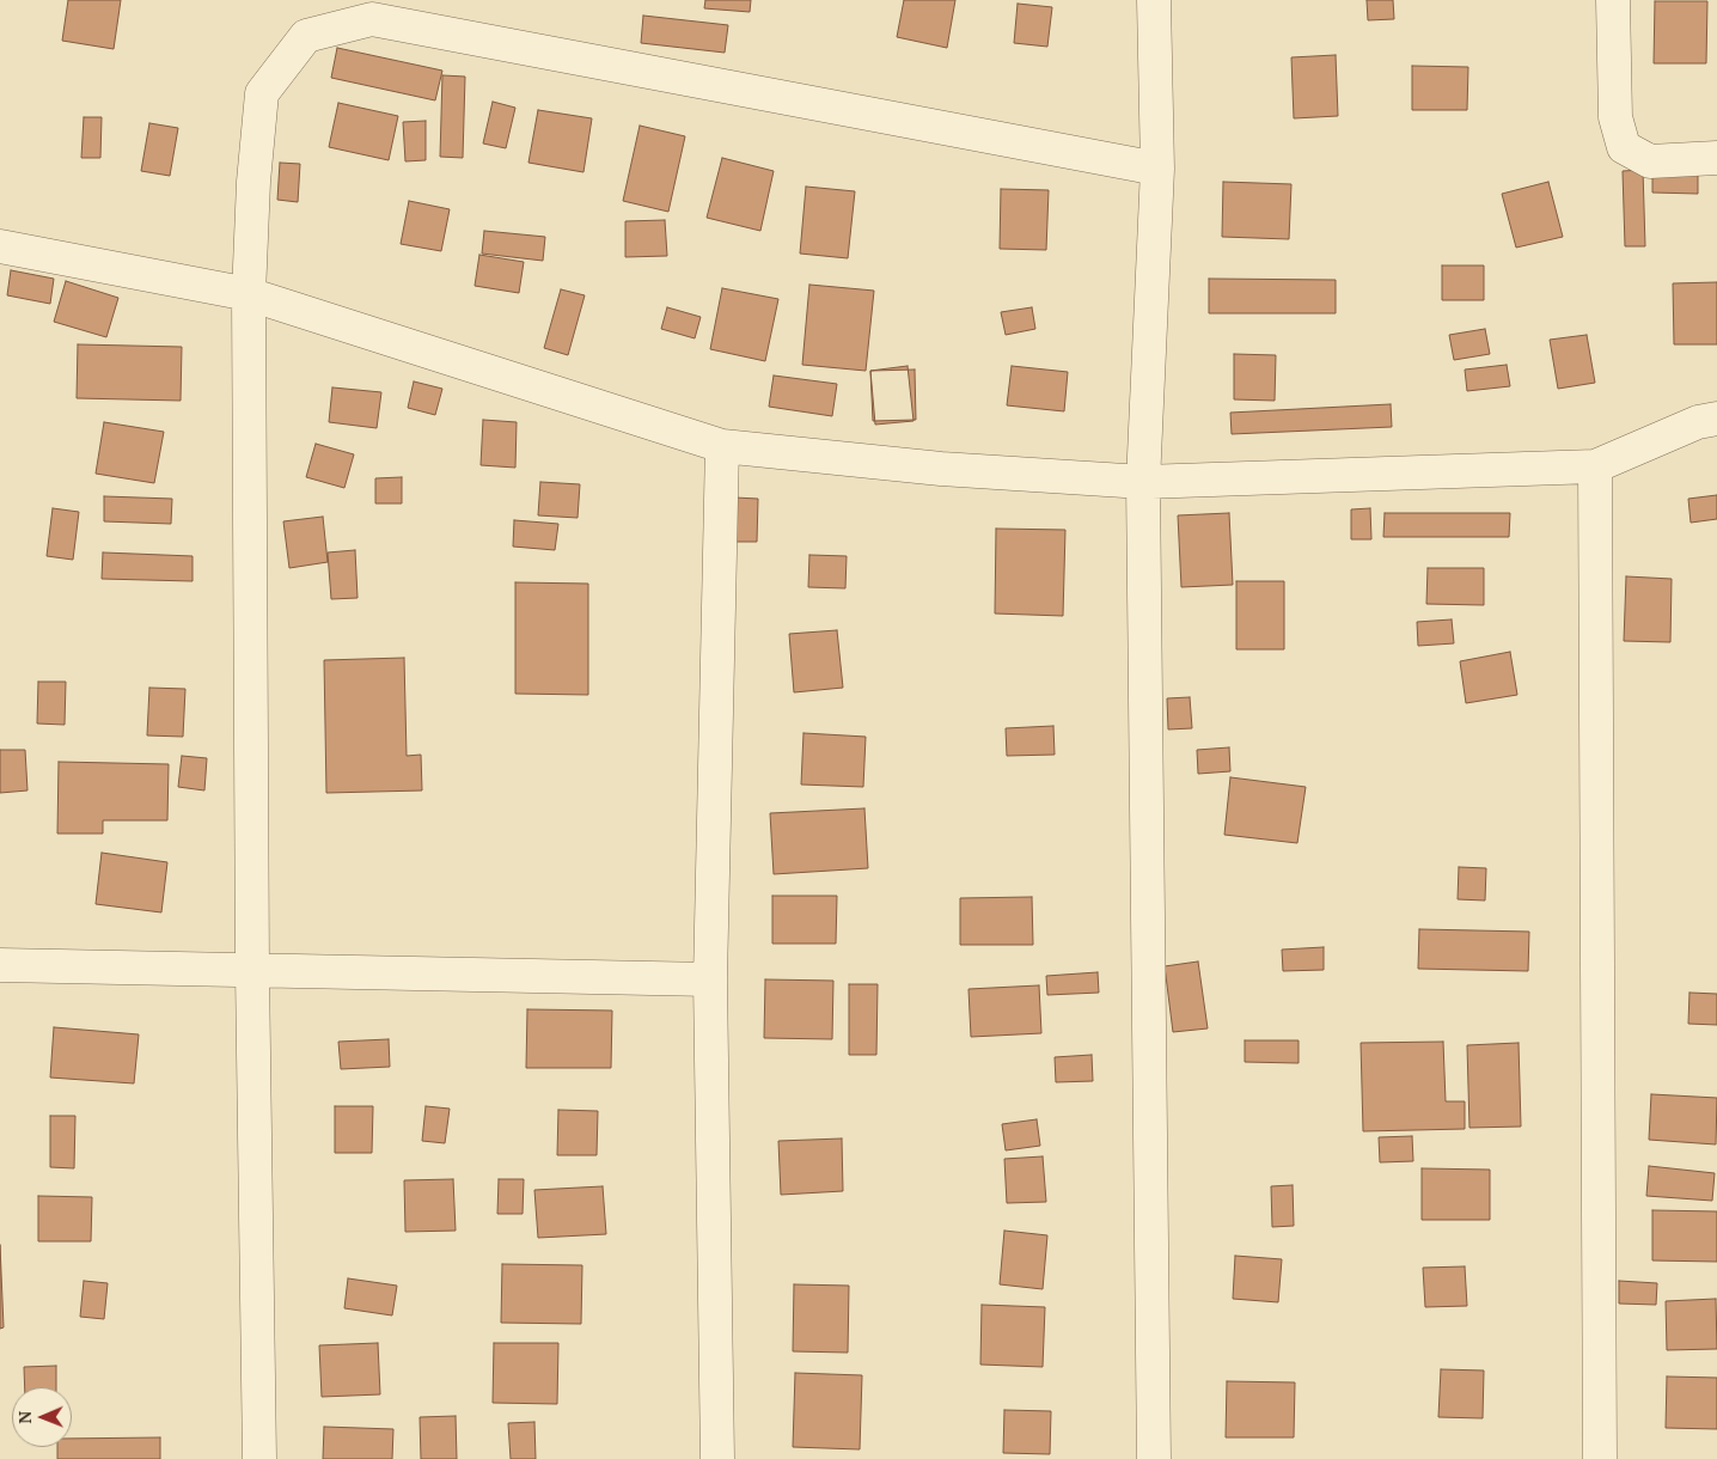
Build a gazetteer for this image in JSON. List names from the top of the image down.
{
  "north": "left"
}
